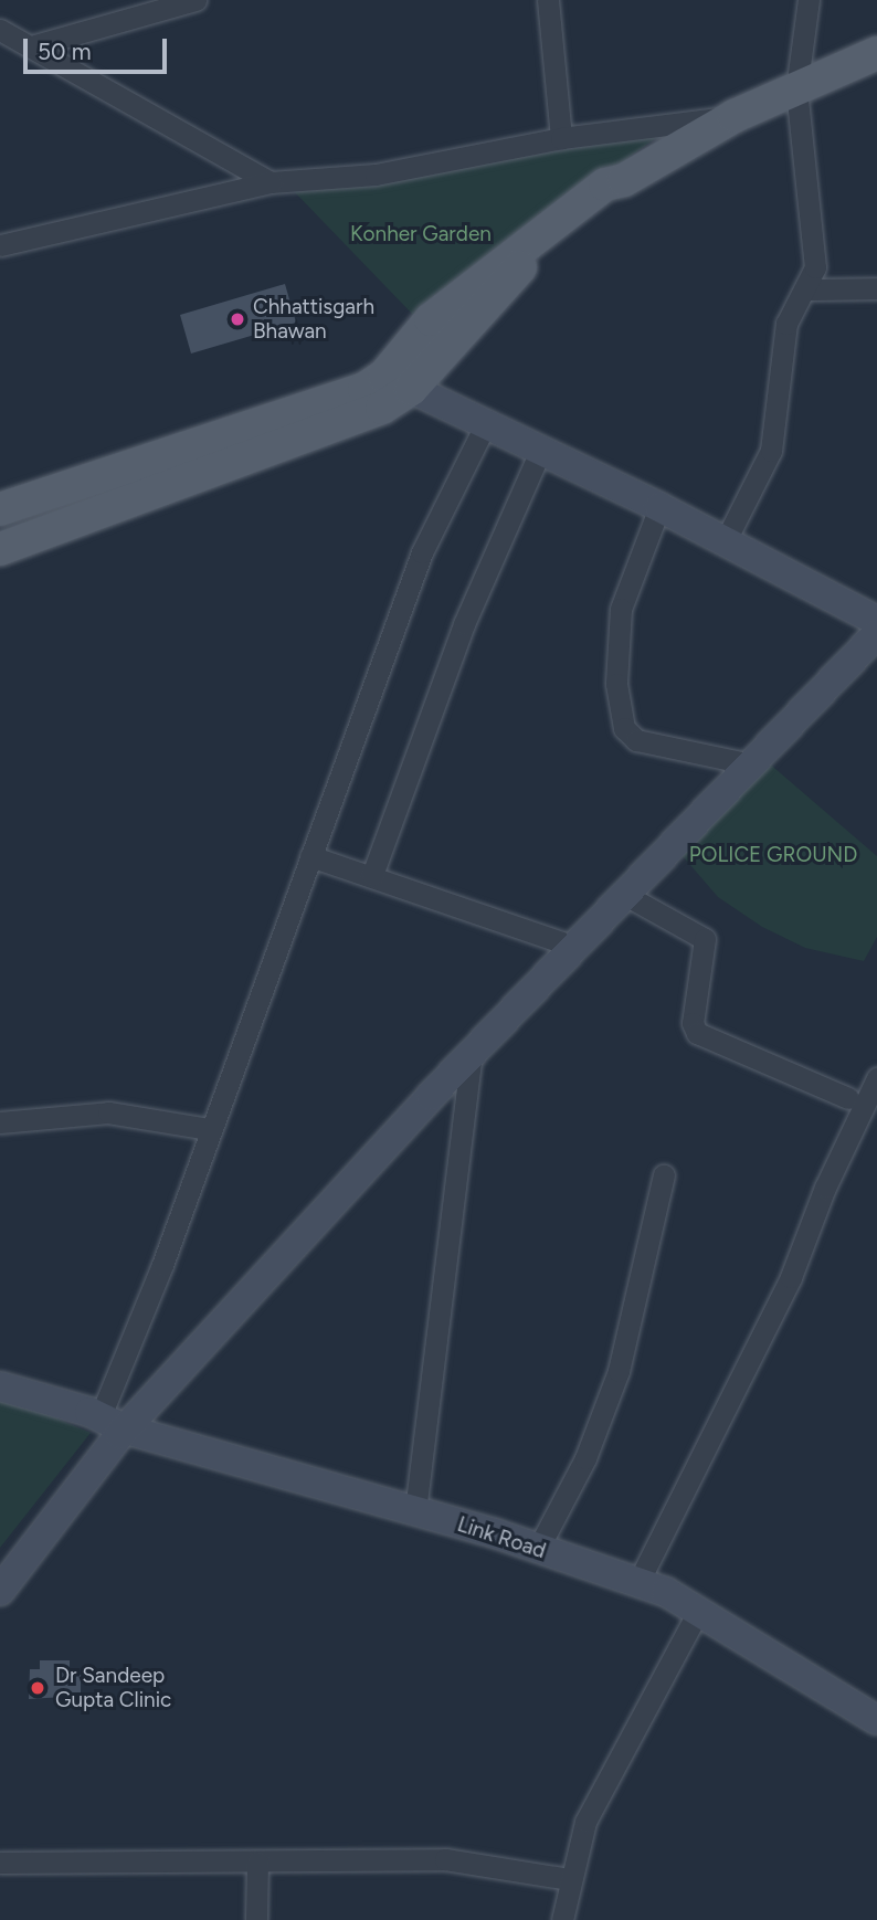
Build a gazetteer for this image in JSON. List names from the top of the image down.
{
  "streets": {
    "street": ["Link Road"]
  },
  "parks": ["Konher Garden", "POLICE GROUND"],
  "places": ["Chhattisgarh Bhawan", "Dr Sandeep Gupta Clinic"],
  "scale_bar": "50 m"
}
